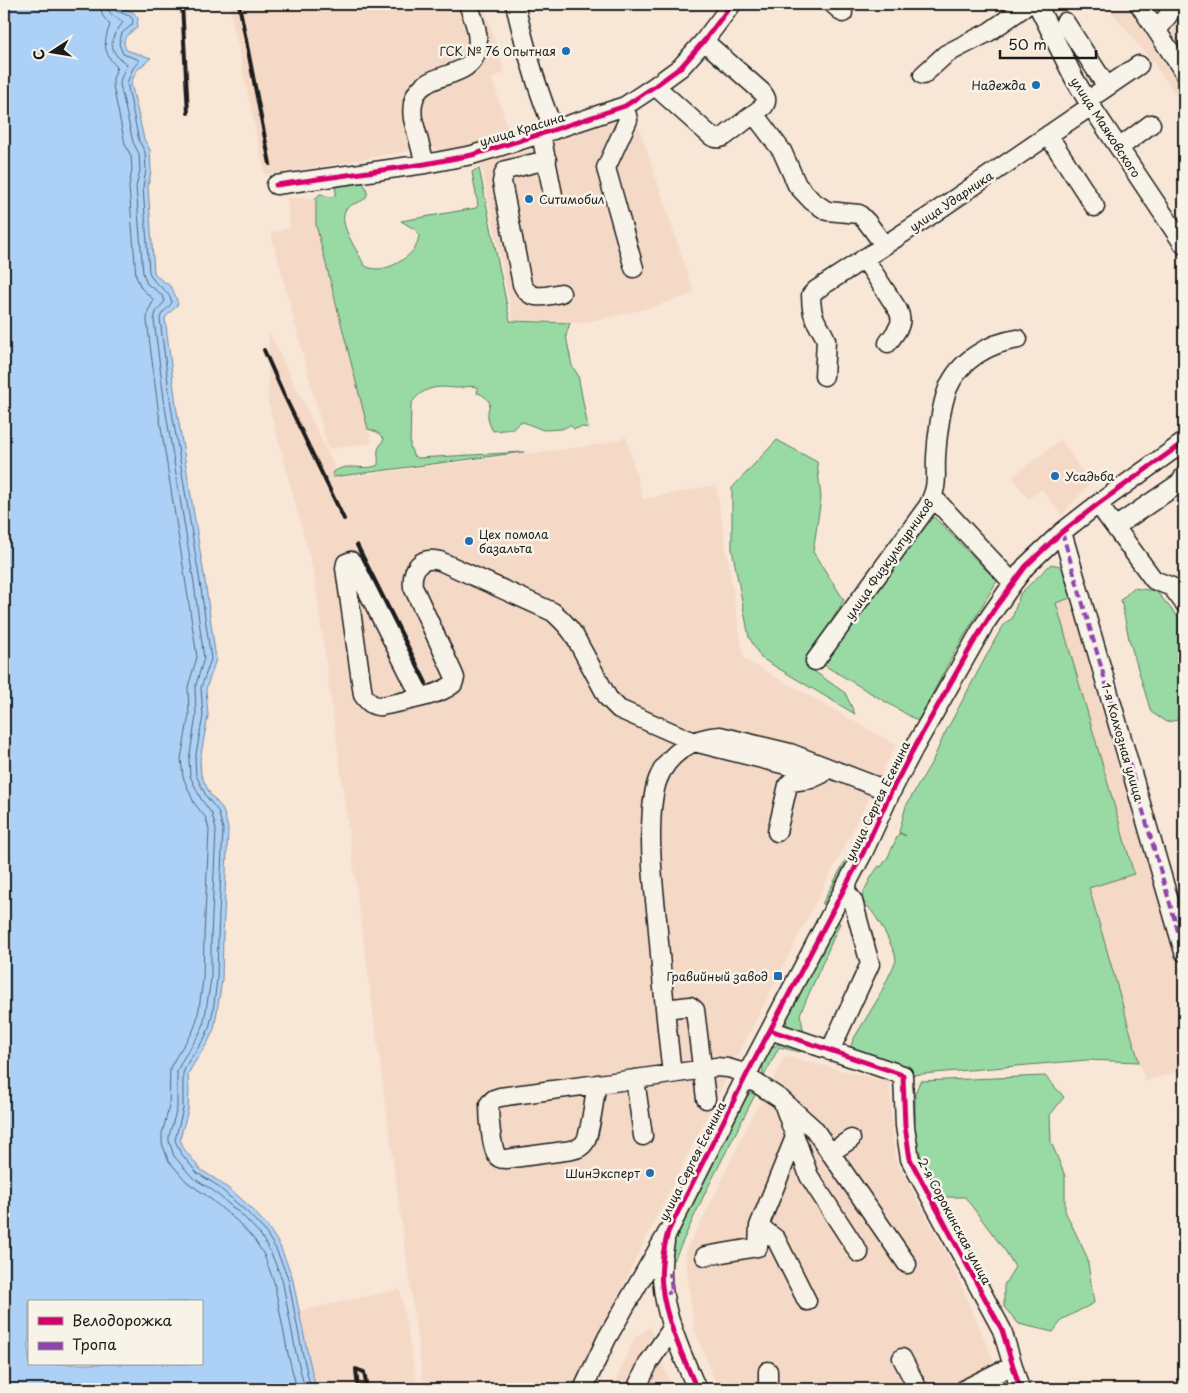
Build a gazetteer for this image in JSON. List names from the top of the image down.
{
  "streets": {
    "street": [
      "улица Маяковского",
      "улица Красина",
      "улица Ударника",
      "улица Физкультурников",
      "1-я Колхозная улица",
      "улица Сергея Есенина",
      "2-я Сорокинская улица"
    ]
  },
  "crossings": [
    ["улица Маяковского", "улица Ударника"],
    ["1-я Колхозная улица", "улица Сергея Есенина"],
    ["улица Сергея Есенина", "2-я Сорокинская улица"]
  ],
  "places": {
    "other": [
      "ГСК № 76 Опытная",
      "Надежда",
      "Ситимобил",
      "Усадьба",
      "Цех помола базальта",
      "ШинЭксперт"
    ],
    "transit": ["Гравийный завод"]
  },
  "legend": ["Велодорожка", "Тропа"],
  "scale_bar": "50 m",
  "north": "left"
}
